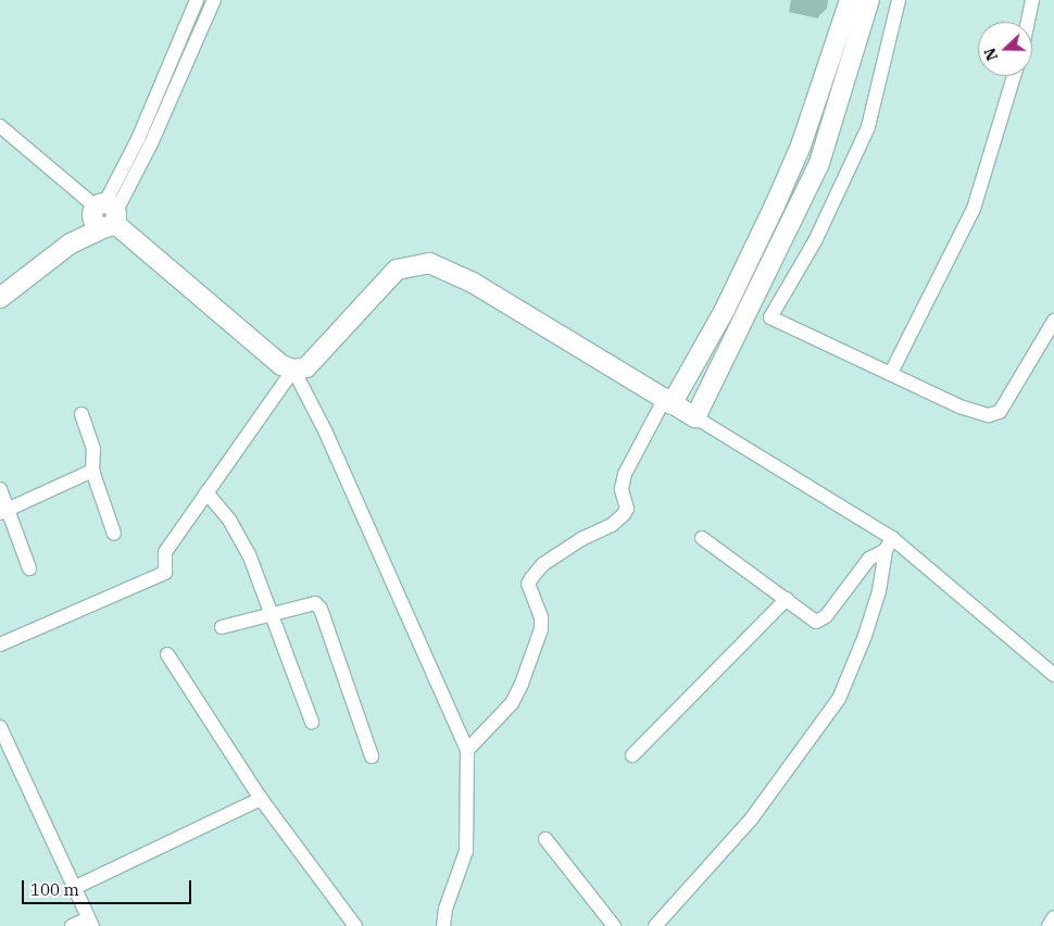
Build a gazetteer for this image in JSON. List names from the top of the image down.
{
  "scale_bar": "100 m",
  "north": "left"
}
